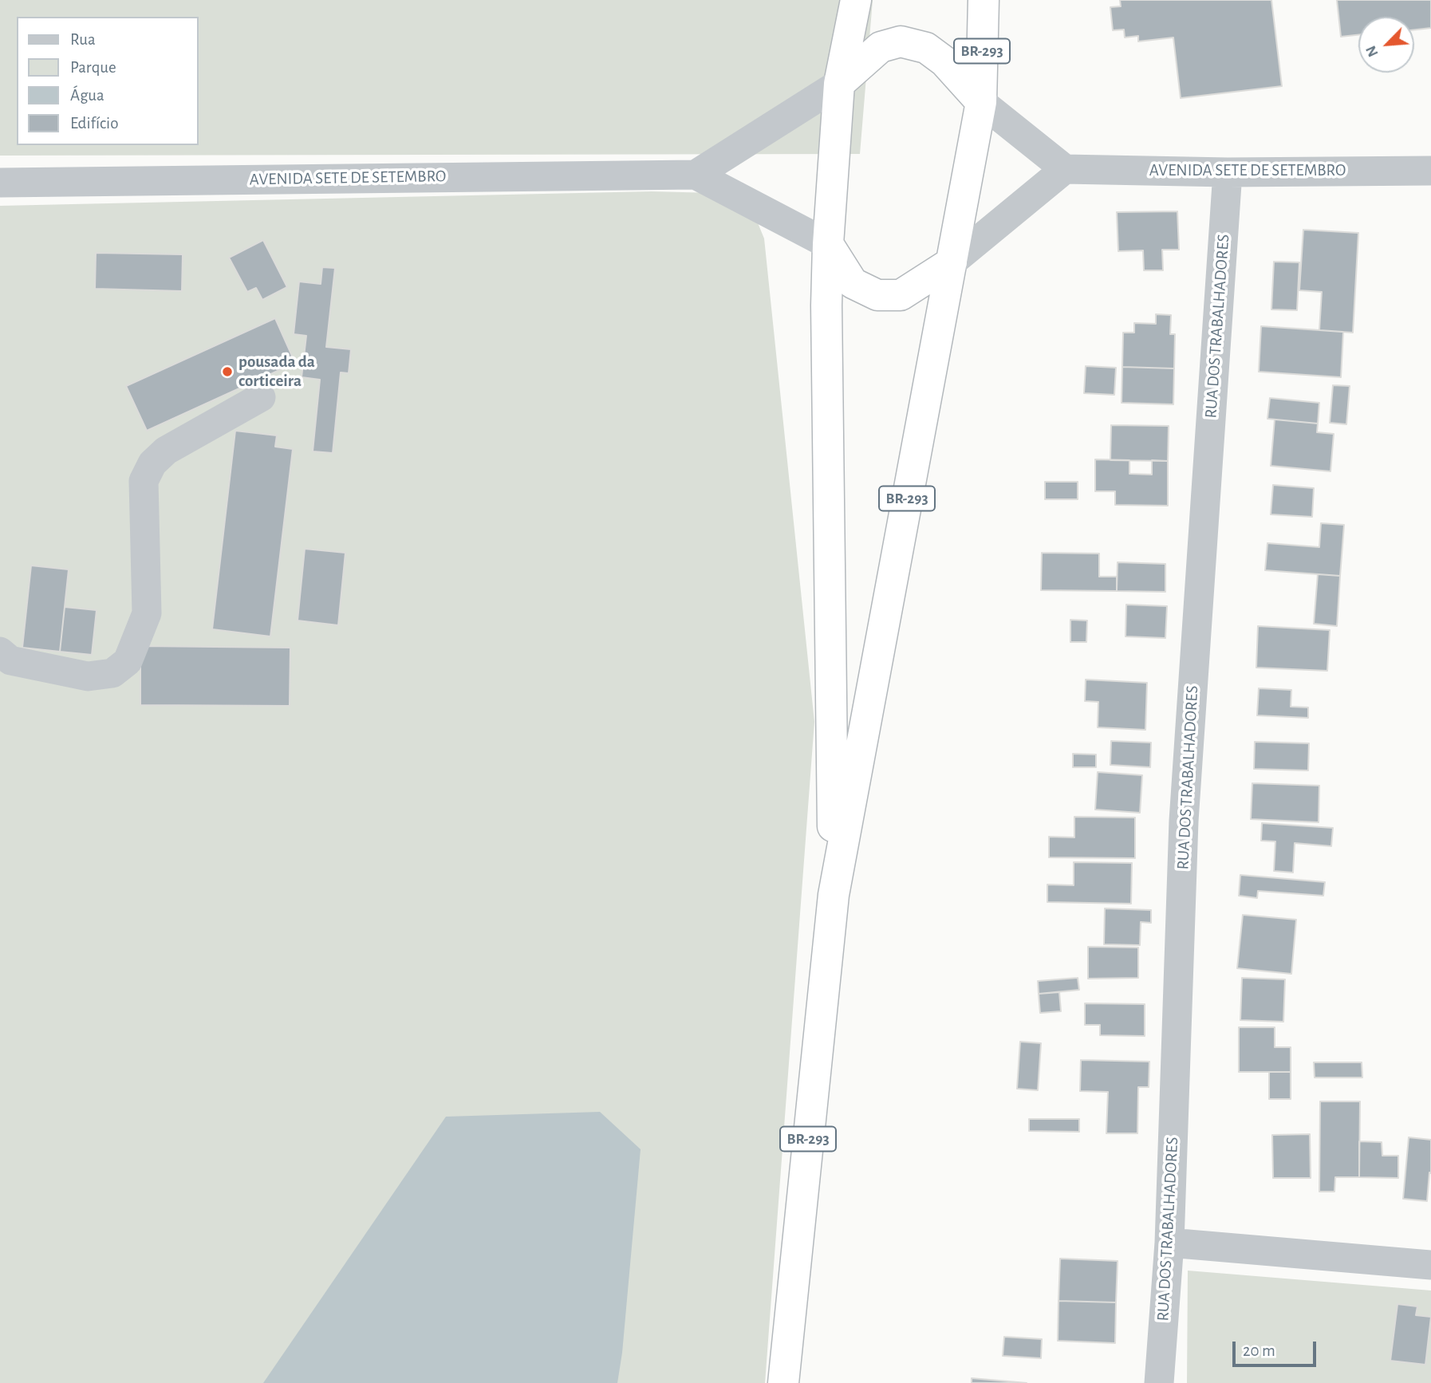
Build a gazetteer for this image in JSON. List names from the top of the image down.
{
  "streets": {
    "highway": ["BR-293"],
    "street": ["AVENIDA SETE DE SETEMBRO", "RUA DOS TRABALHADORES"]
  },
  "crossings": [
    ["BR-293", "AVENIDA SETE DE SETEMBRO"],
    ["AVENIDA SETE DE SETEMBRO", "RUA DOS TRABALHADORES"]
  ],
  "places": ["pousada da corticeira"],
  "legend": [
    "Rua",
    "Parque",
    "Água",
    "Edifício"
  ],
  "scale_bar": "20 m",
  "north": "bottom left"
}
